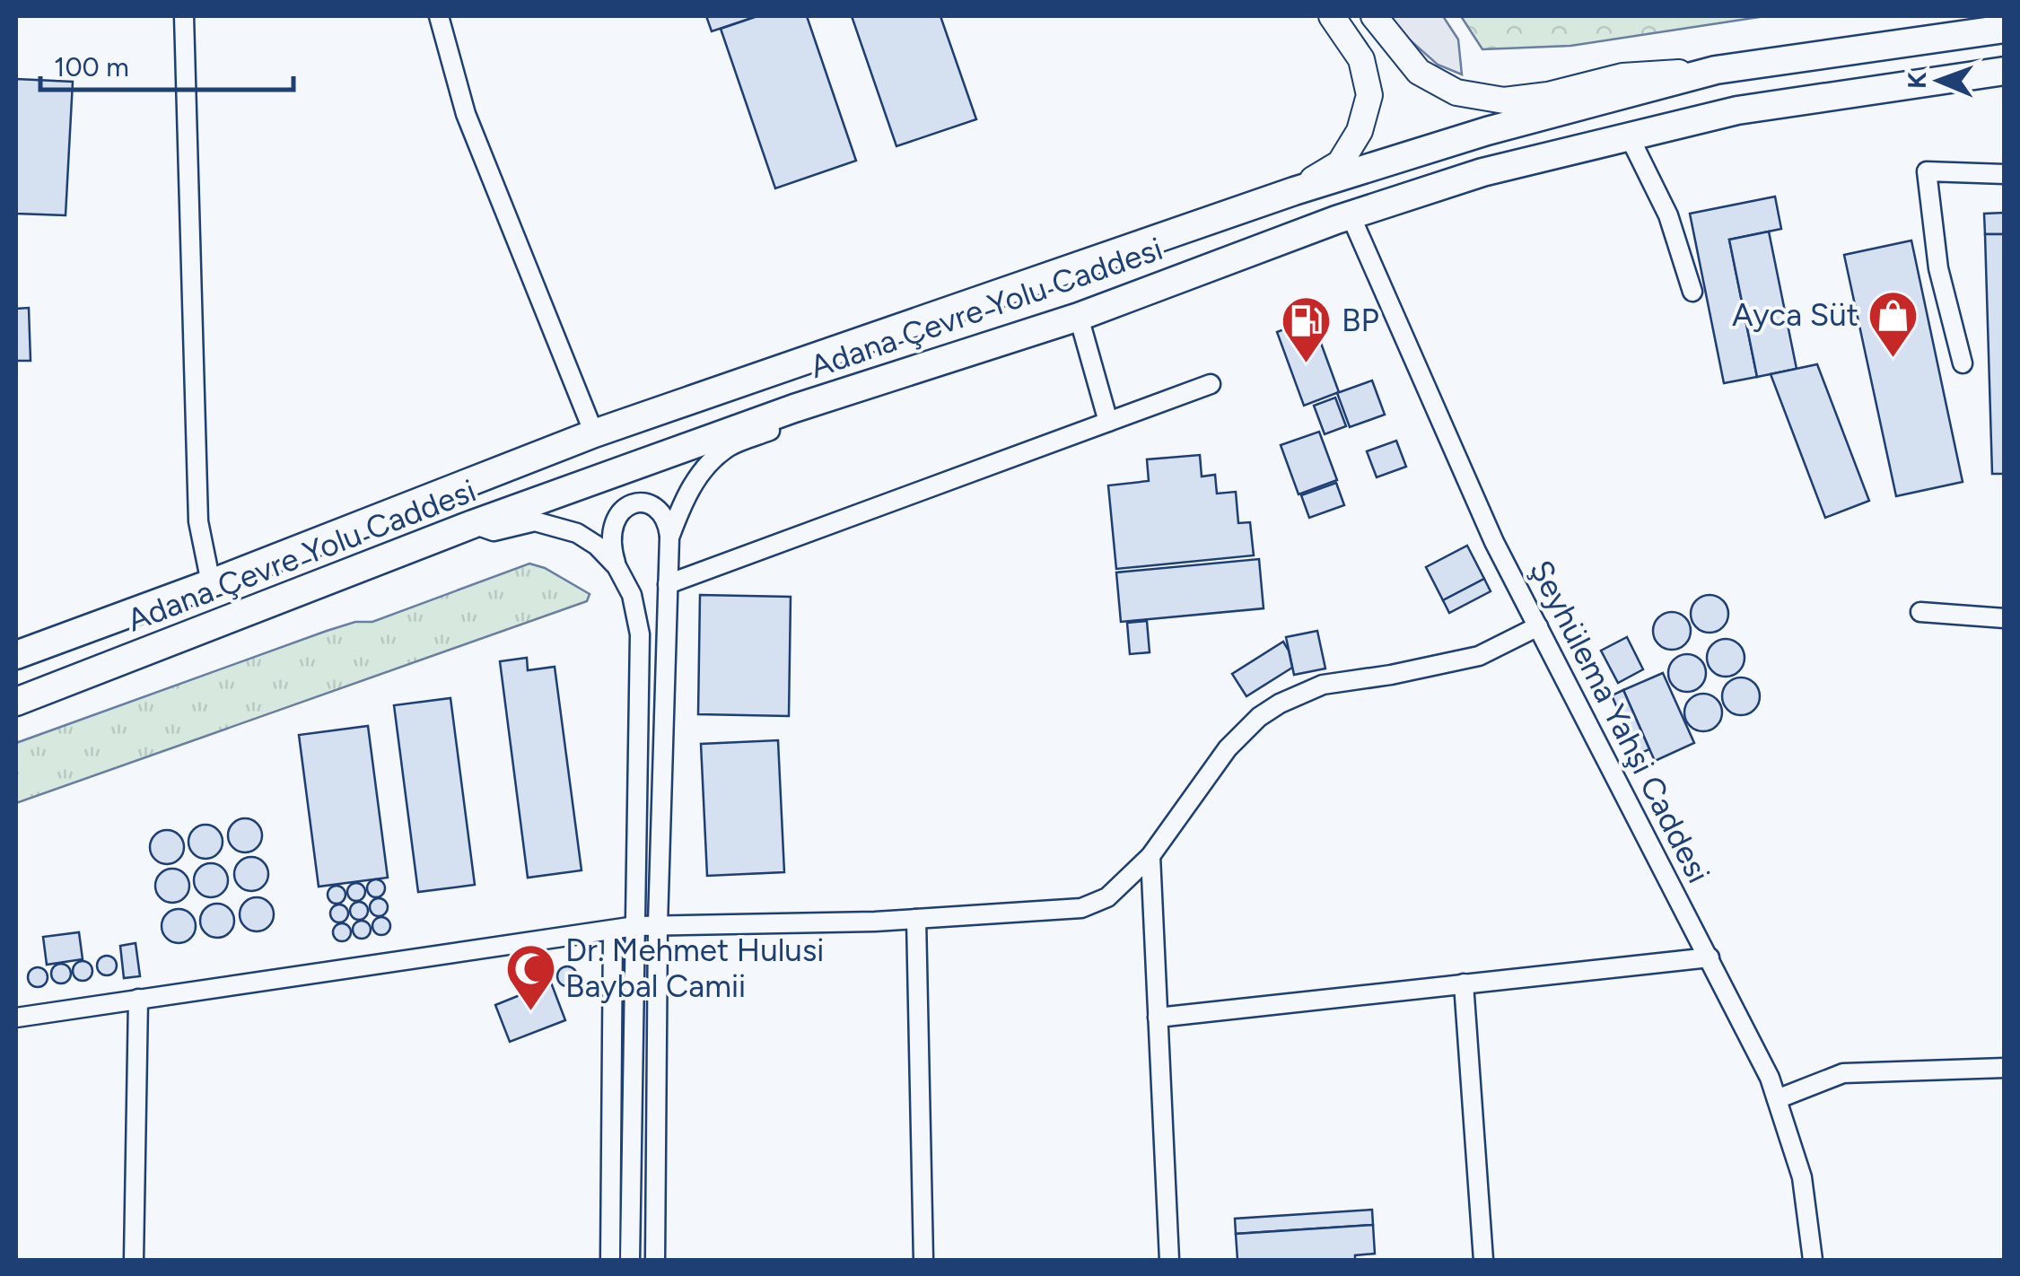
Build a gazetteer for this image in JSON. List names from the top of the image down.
{
  "streets": {
    "highway": ["Adana Çevre Yolu Caddesi"],
    "street": ["Şeyhülema Yahşi Caddesi"]
  },
  "crossings": [
    ["Adana Çevre Yolu Caddesi", "Şeyhülema Yahşi Caddesi"]
  ],
  "places": {
    "shop": ["Ayca Süt"],
    "fuel station": ["BP"],
    "mosque": ["Dr. Mehmet Hulusi Baybal Camii"]
  },
  "scale_bar": "100 m",
  "north": "left"
}
